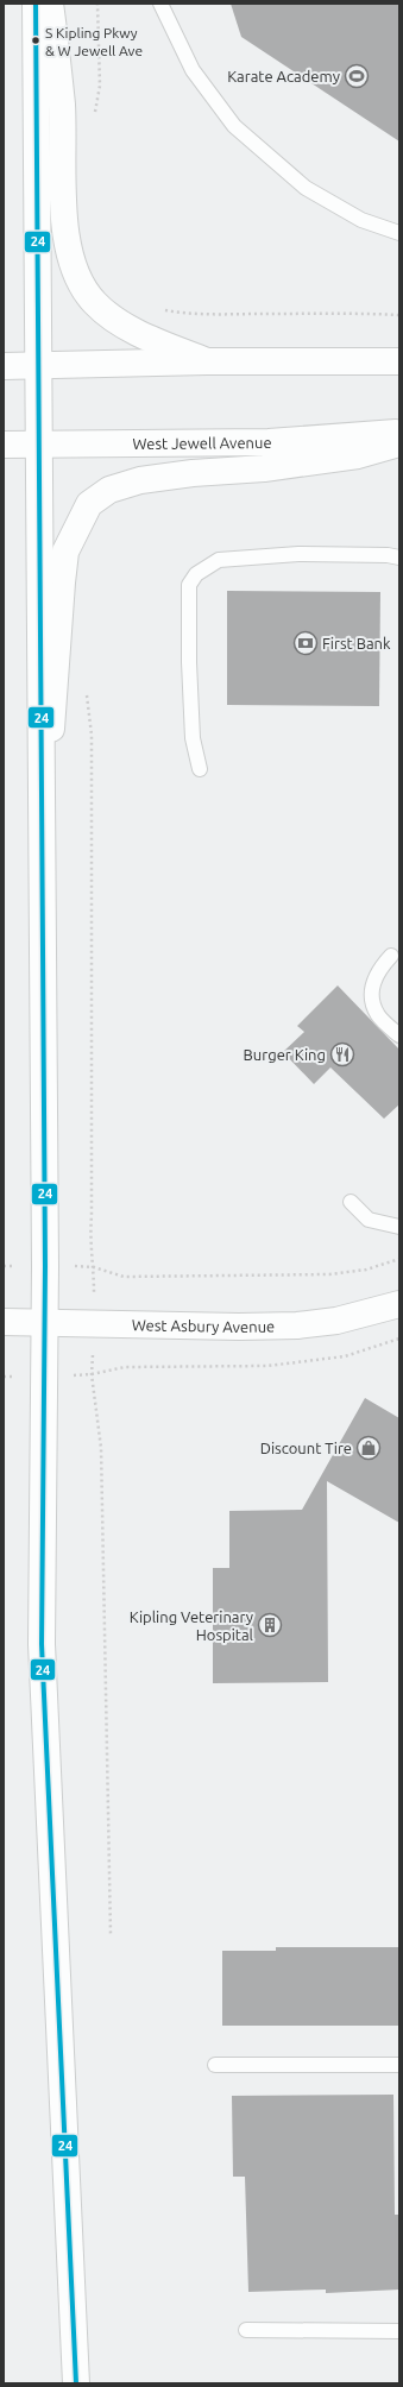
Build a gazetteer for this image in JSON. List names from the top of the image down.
{
  "streets": {
    "main road": ["West Jewell Avenue", "West Asbury Avenue"]
  },
  "places": {
    "other": ["S Kipling Pkwy & W Jewell Ave"],
    "sports": ["Karate Academy"],
    "bank": ["First Bank"],
    "restaurant": ["Burger King"],
    "shop": ["Discount Tire"],
    "building": ["Kipling Veterinary Hospital"]
  },
  "lines": ["transit line 24"]
}
